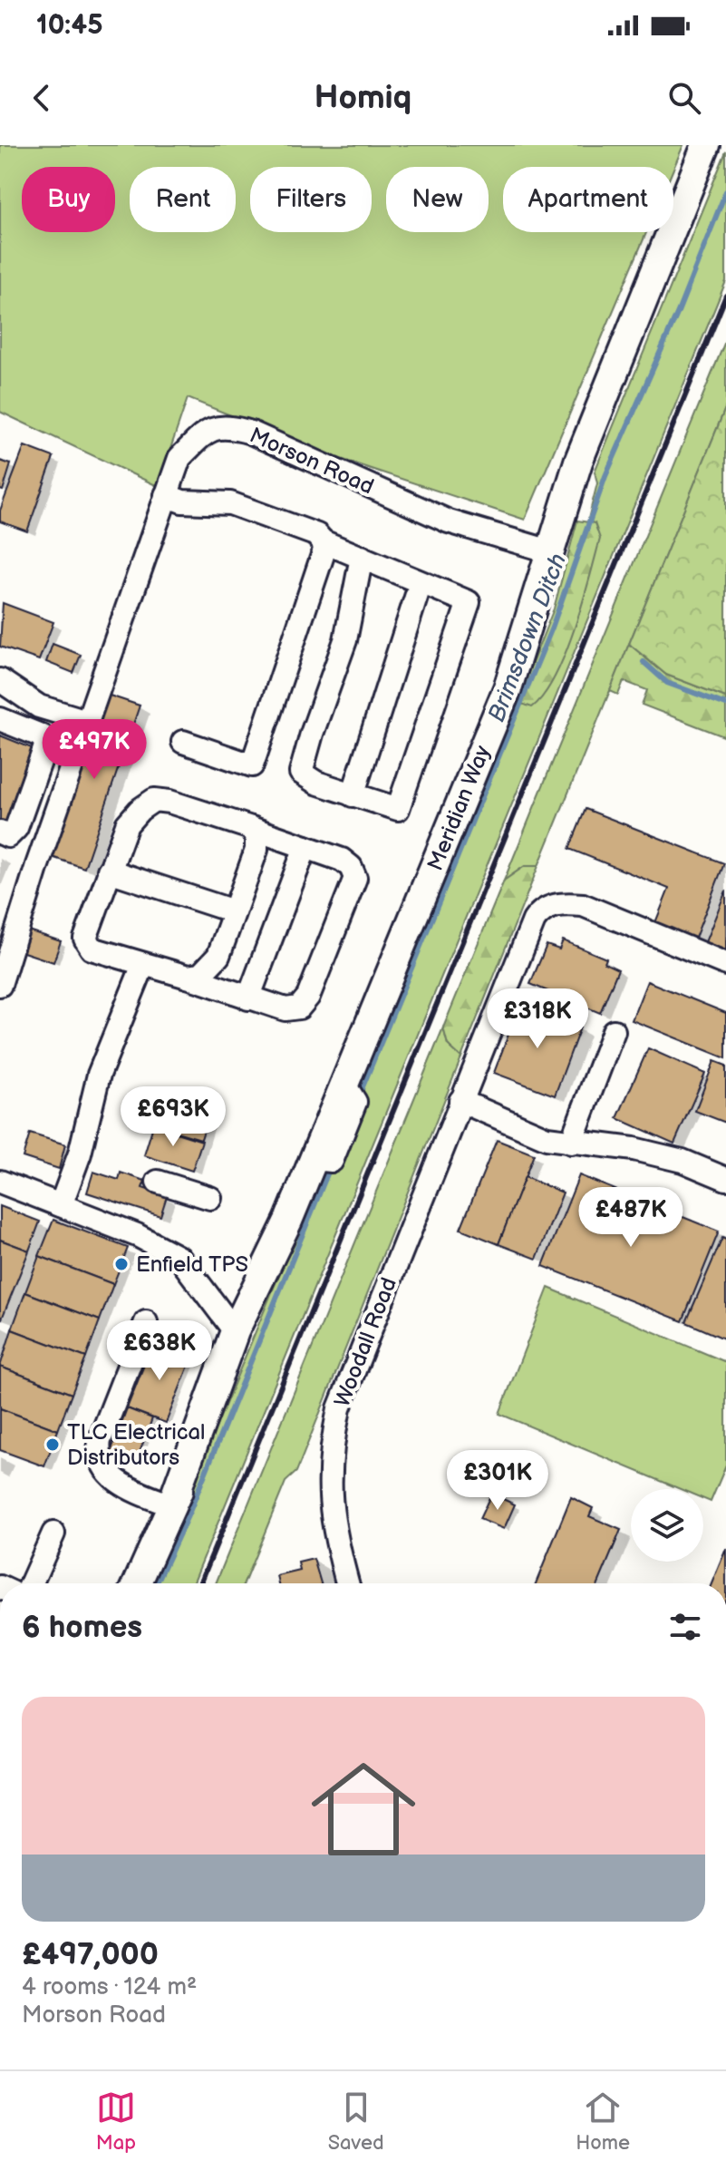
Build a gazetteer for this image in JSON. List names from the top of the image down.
{
  "streets": {
    "main road": ["Meridian Way"],
    "street": ["Morson Road", "Woodall Road"]
  },
  "crossings": [
    ["Morson Road", "Meridian Way"]
  ],
  "water": ["Brimsdown Ditch"],
  "places": ["Enfield TPS", "TLC Electrical Distributors"],
  "page": {
    "status": "10:45",
    "header": "Homiq",
    "chip": [
      "Buy",
      "Rent",
      "Filters",
      "New",
      "Apartment"
    ],
    "price": [
      "£497K",
      "£318K",
      "£693K",
      "£487K",
      "£638K",
      "£301K"
    ],
    "heading": "6 homes",
    "list": [
      {
        "name": "£497,000",
        "note": "4 rooms · 124 m² · Morson Road"
      }
    ],
    "tabs": ["Map", "Saved", "Home"]
  }
}
